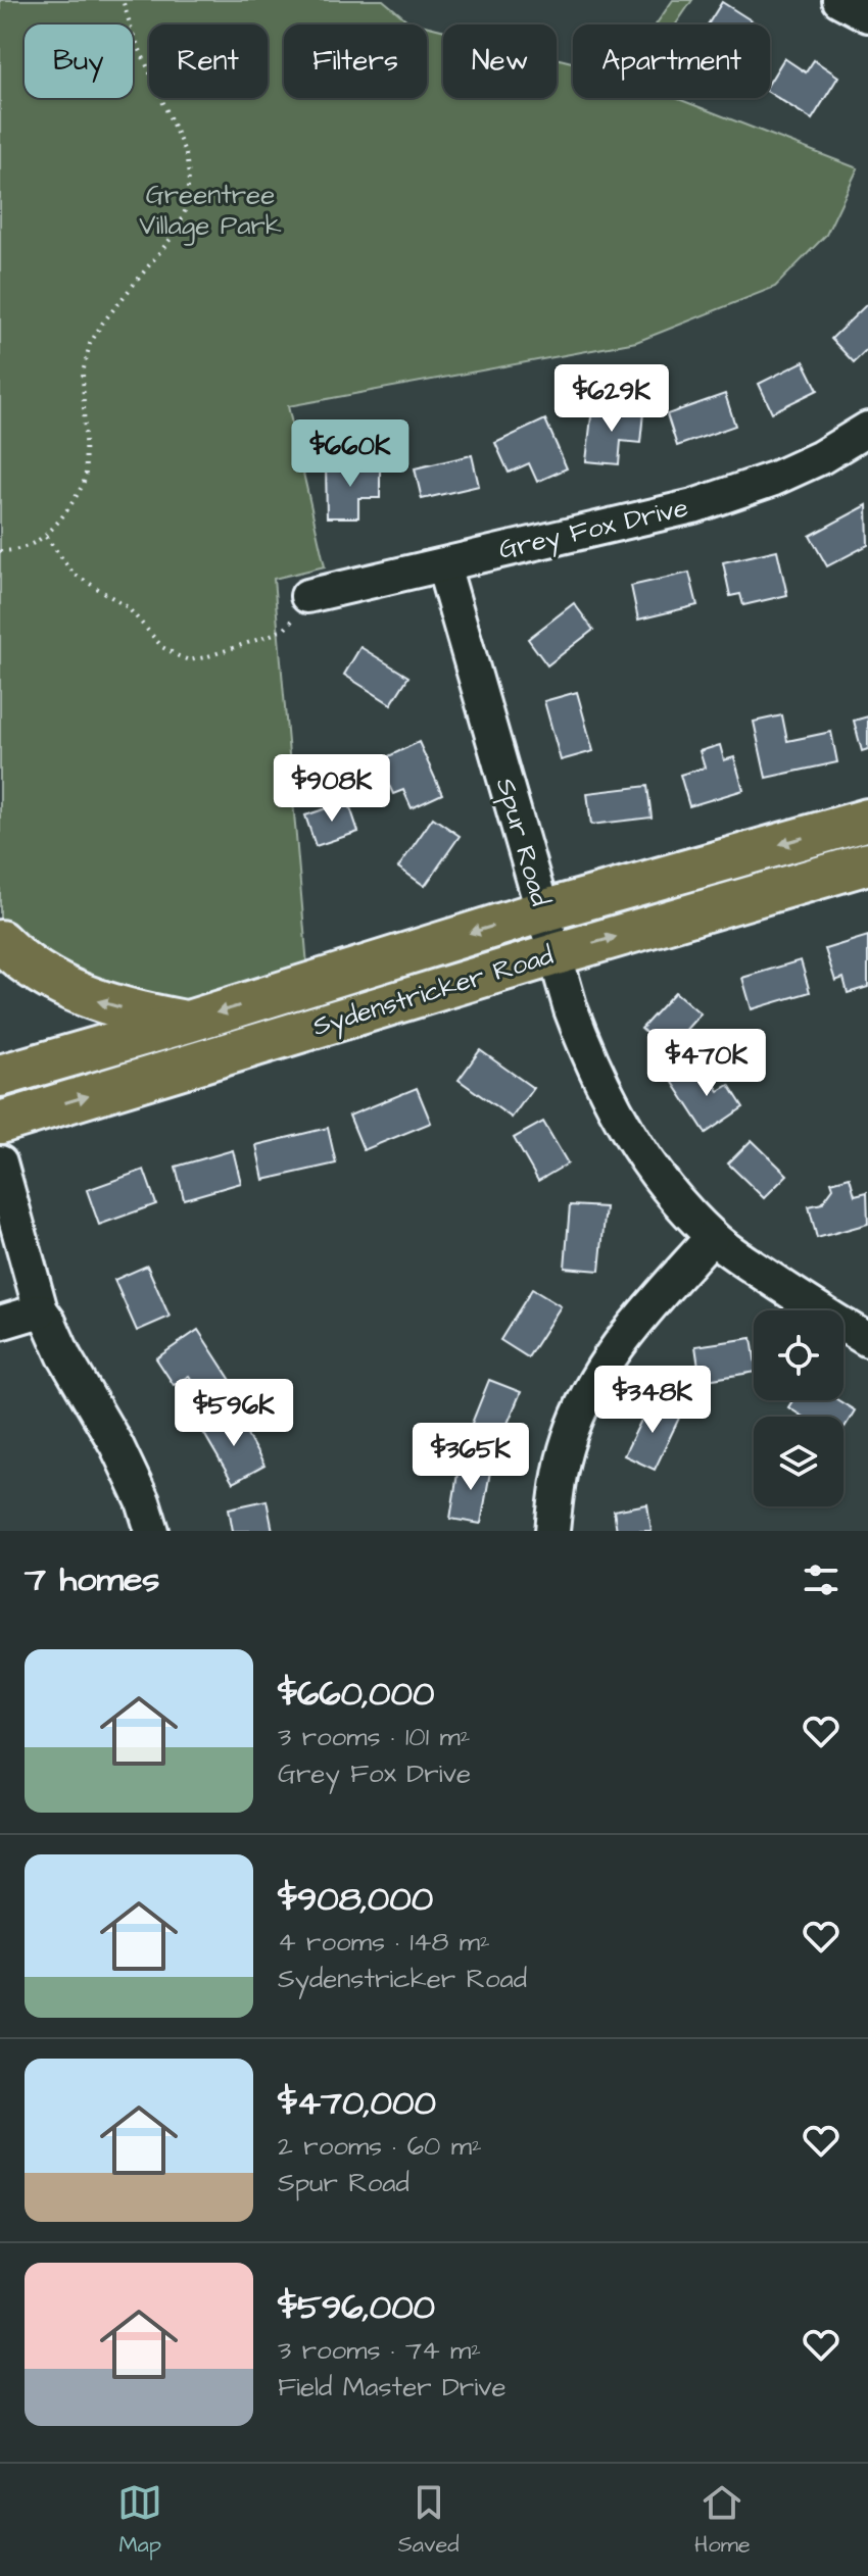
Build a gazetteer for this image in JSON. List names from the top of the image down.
{
  "streets": {
    "main road": ["Sydenstricker Road"],
    "street": ["Grey Fox Drive", "Spur Road"]
  },
  "crossings": [
    ["Grey Fox Drive", "Spur Road"],
    ["Spur Road", "Sydenstricker Road"]
  ],
  "parks": ["Greentree Village Park"],
  "page": {
    "chip": [
      "Buy",
      "Rent",
      "Filters",
      "New",
      "Apartment"
    ],
    "price": [
      "$629K",
      "$660K",
      "$908K",
      "$470K",
      "$348K",
      "$596K",
      "$365K"
    ],
    "heading": "7 homes",
    "list": [
      {
        "name": "$660,000",
        "note": "3 rooms · 101 m² · Grey Fox Drive"
      },
      {
        "name": "$908,000",
        "note": "4 rooms · 148 m² · Sydenstricker Road"
      },
      {
        "name": "$470,000",
        "note": "2 rooms · 60 m² · Spur Road"
      },
      {
        "name": "$596,000",
        "note": "3 rooms · 74 m² · Field Master Drive"
      }
    ],
    "tabs": ["Map", "Saved", "Home"]
  }
}
